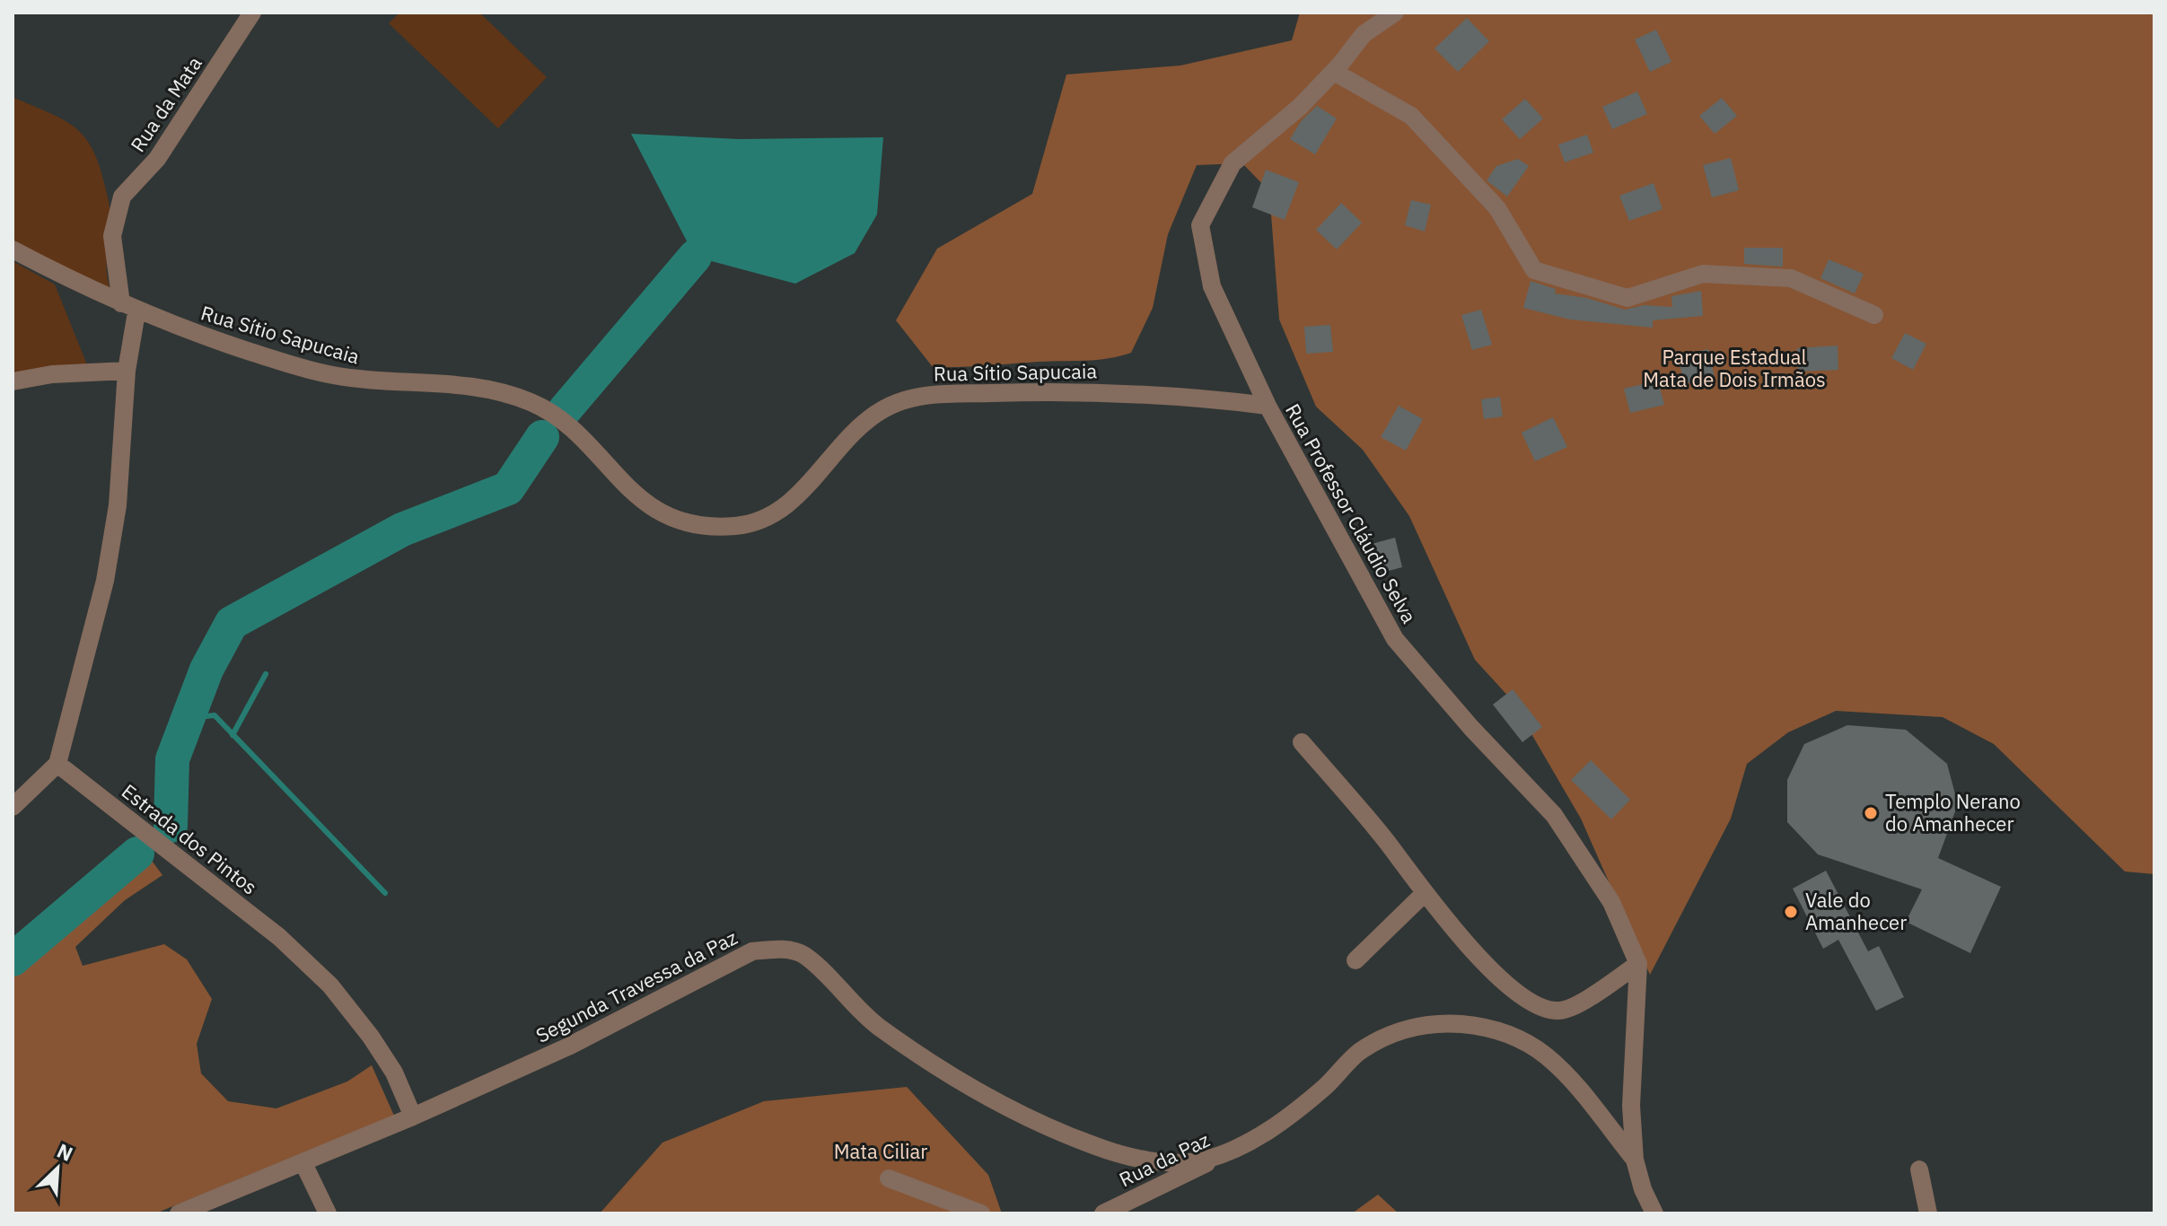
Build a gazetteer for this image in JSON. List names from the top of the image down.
{
  "streets": {
    "street": [
      "Rua da Mata",
      "Rua Sítio Sapucaia",
      "Rua Professor Cláudio Selva",
      "Estrada dos Pintos",
      "Segunda Travessa da Paz",
      "Rua da Paz"
    ]
  },
  "crossings": [
    ["Rua da Mata", "Rua Sítio Sapucaia"],
    ["Rua Sítio Sapucaia", "Rua Professor Cláudio Selva"],
    ["Rua Professor Cláudio Selva", "Segunda Travessa da Paz"],
    ["Estrada dos Pintos", "Segunda Travessa da Paz"],
    ["Segunda Travessa da Paz", "Rua da Paz"]
  ],
  "parks": ["Parque Estadual Mata de Dois Irmãos", "Mata Ciliar"],
  "places": ["Templo Nerano do Amanhecer", "Vale do Amanhecer"],
  "north": "top right"
}
